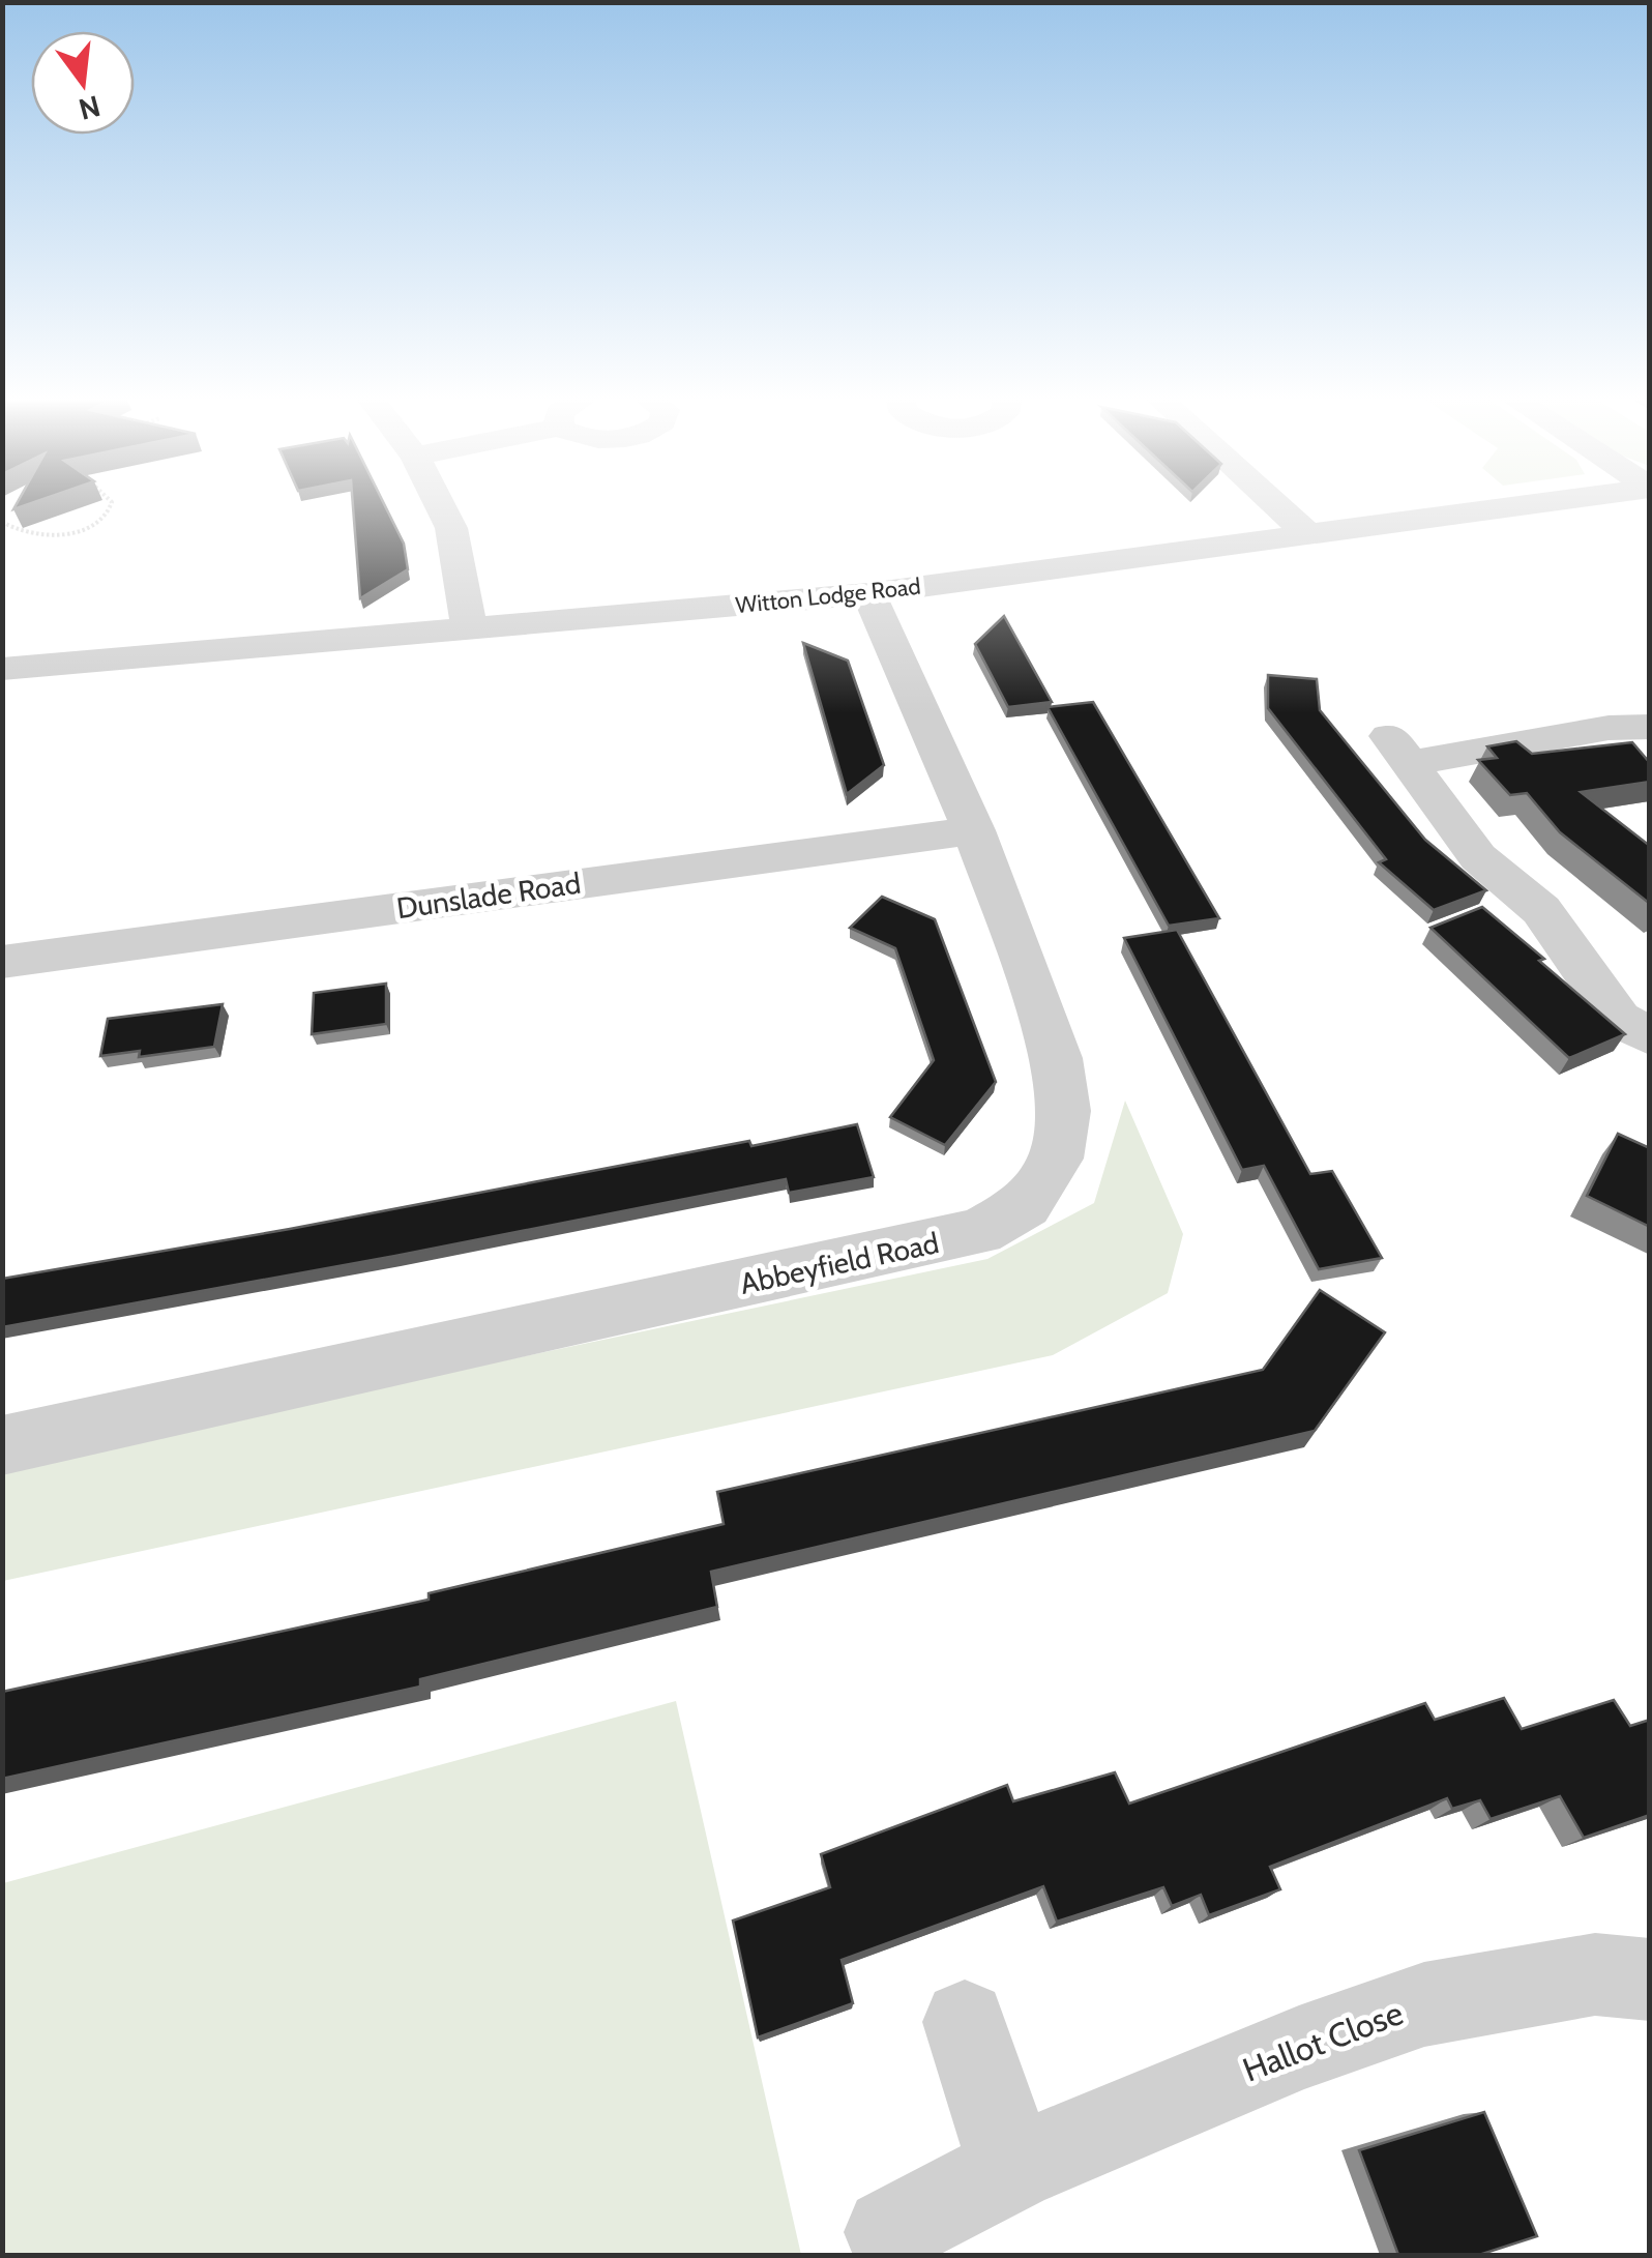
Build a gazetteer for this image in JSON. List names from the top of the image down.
{
  "streets": {
    "street": [
      "Witton Lodge Road",
      "Dunslade Road",
      "Abbeyfield Road",
      "Hallot Close"
    ]
  },
  "crossings": [
    ["Witton Lodge Road", "Abbeyfield Road"],
    ["Dunslade Road", "Abbeyfield Road"]
  ],
  "north": "bottom"
}
